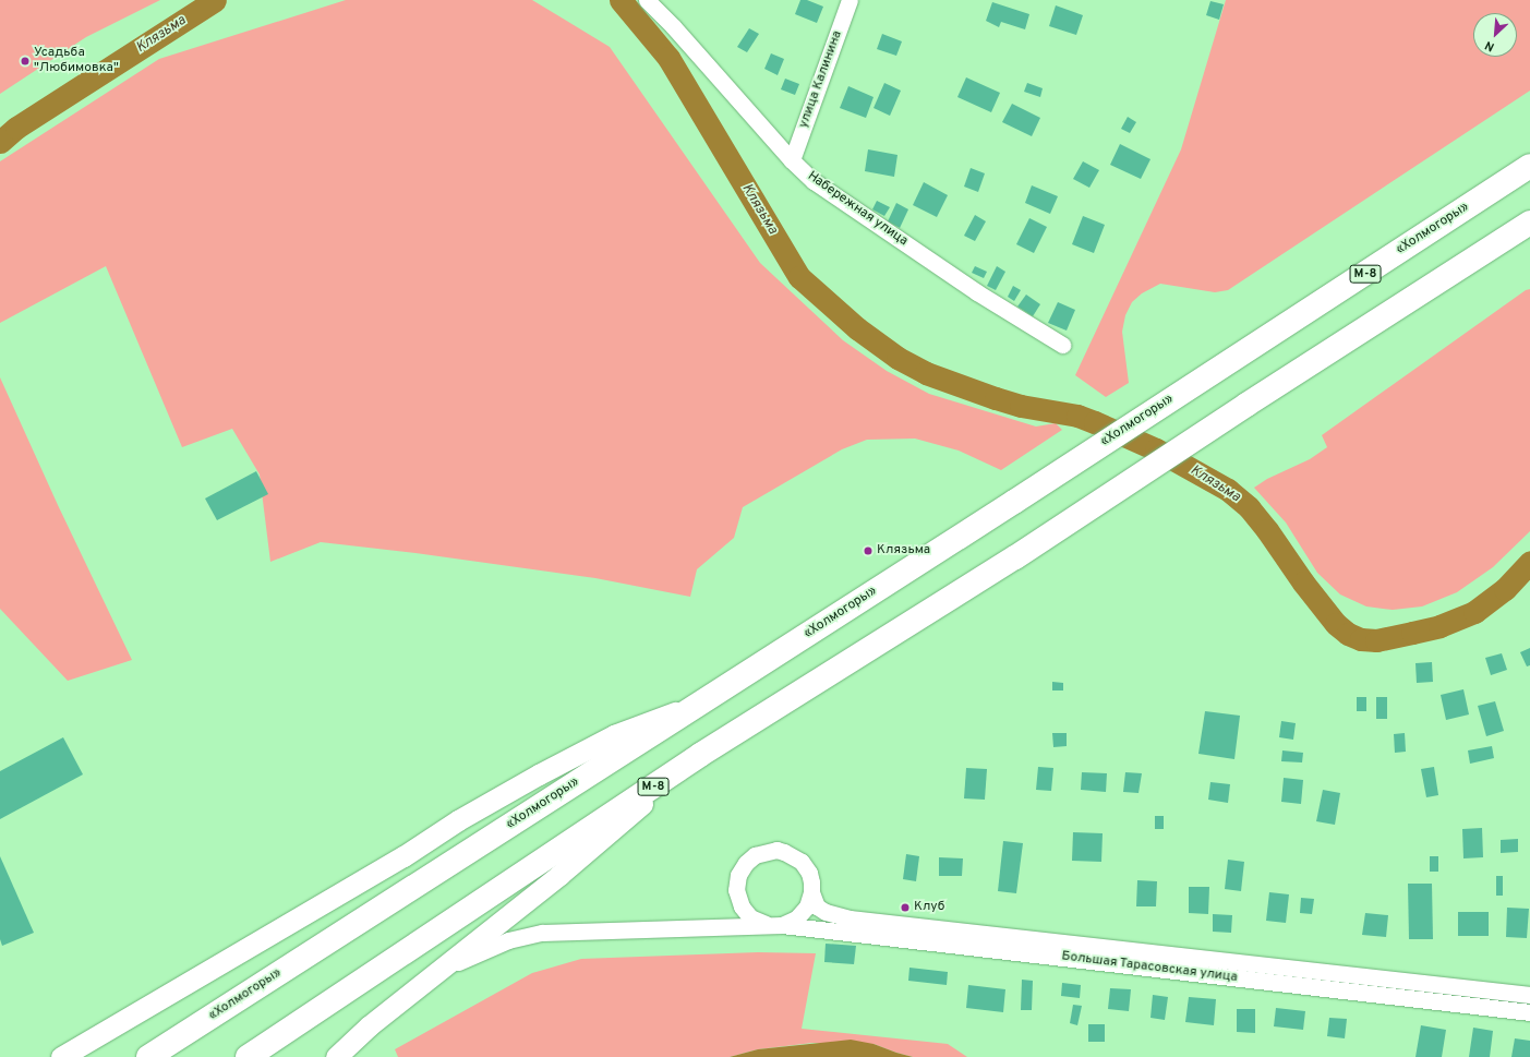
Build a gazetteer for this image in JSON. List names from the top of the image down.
{
  "streets": {
    "highway": ["«Холмогоры»", "М-8"],
    "street": ["улица Калинина", "Набережная улица", "Большая Тарасовская улица"]
  },
  "crossings": [
    ["улица Калинина", "Набережная улица"]
  ],
  "water": ["Клязьма"],
  "places": ["Усадьба \"Любимовка\"", "Клязьма", "Клуб"],
  "north": "bottom left"
}
